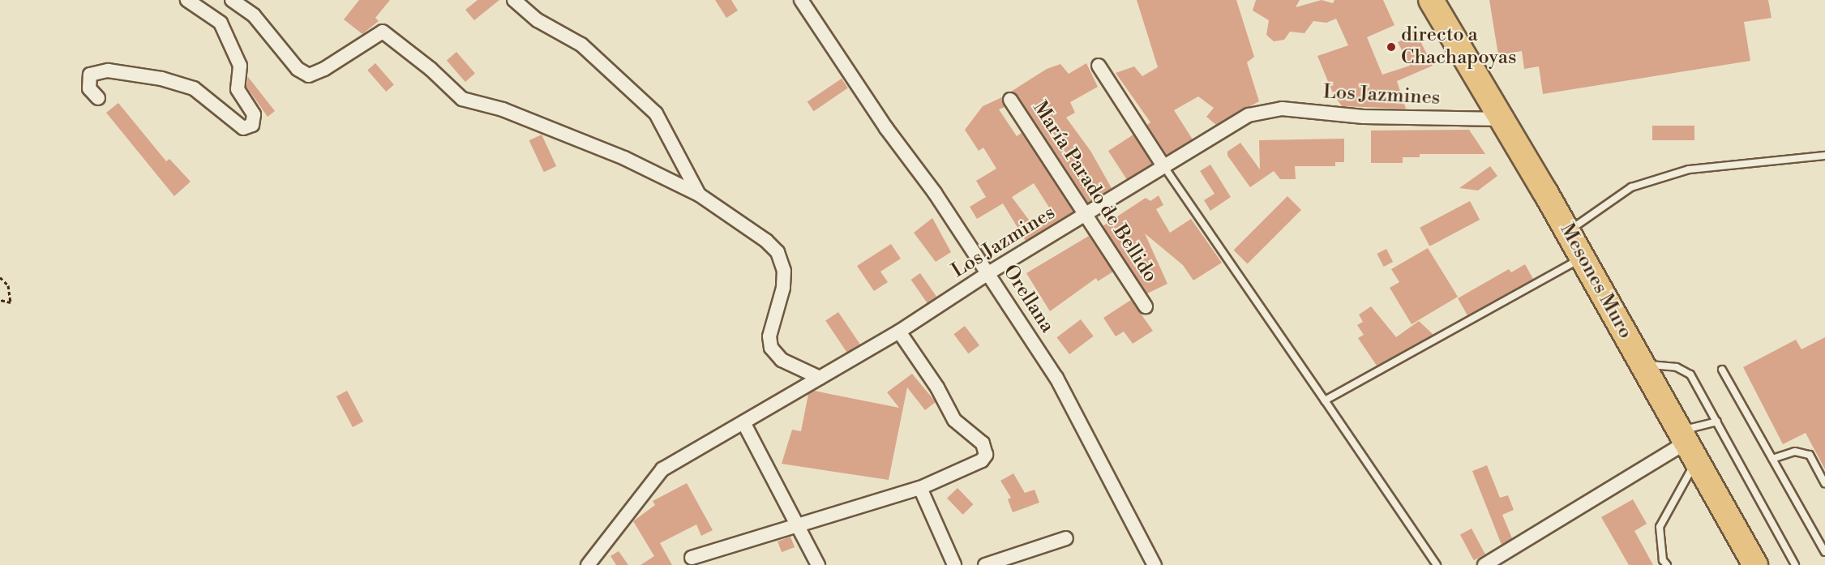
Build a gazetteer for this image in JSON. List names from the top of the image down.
{
  "streets": {
    "highway": ["Mesones Muro"],
    "street": ["Los Jazmines", "María Parado de Bellido", "Orellana"]
  },
  "crossings": [
    ["Los Jazmines", "María Parado de Bellido"],
    ["Los Jazmines", "Mesones Muro"],
    ["Los Jazmines", "Orellana"]
  ],
  "places": ["directo a Chachapoyas"]
}
